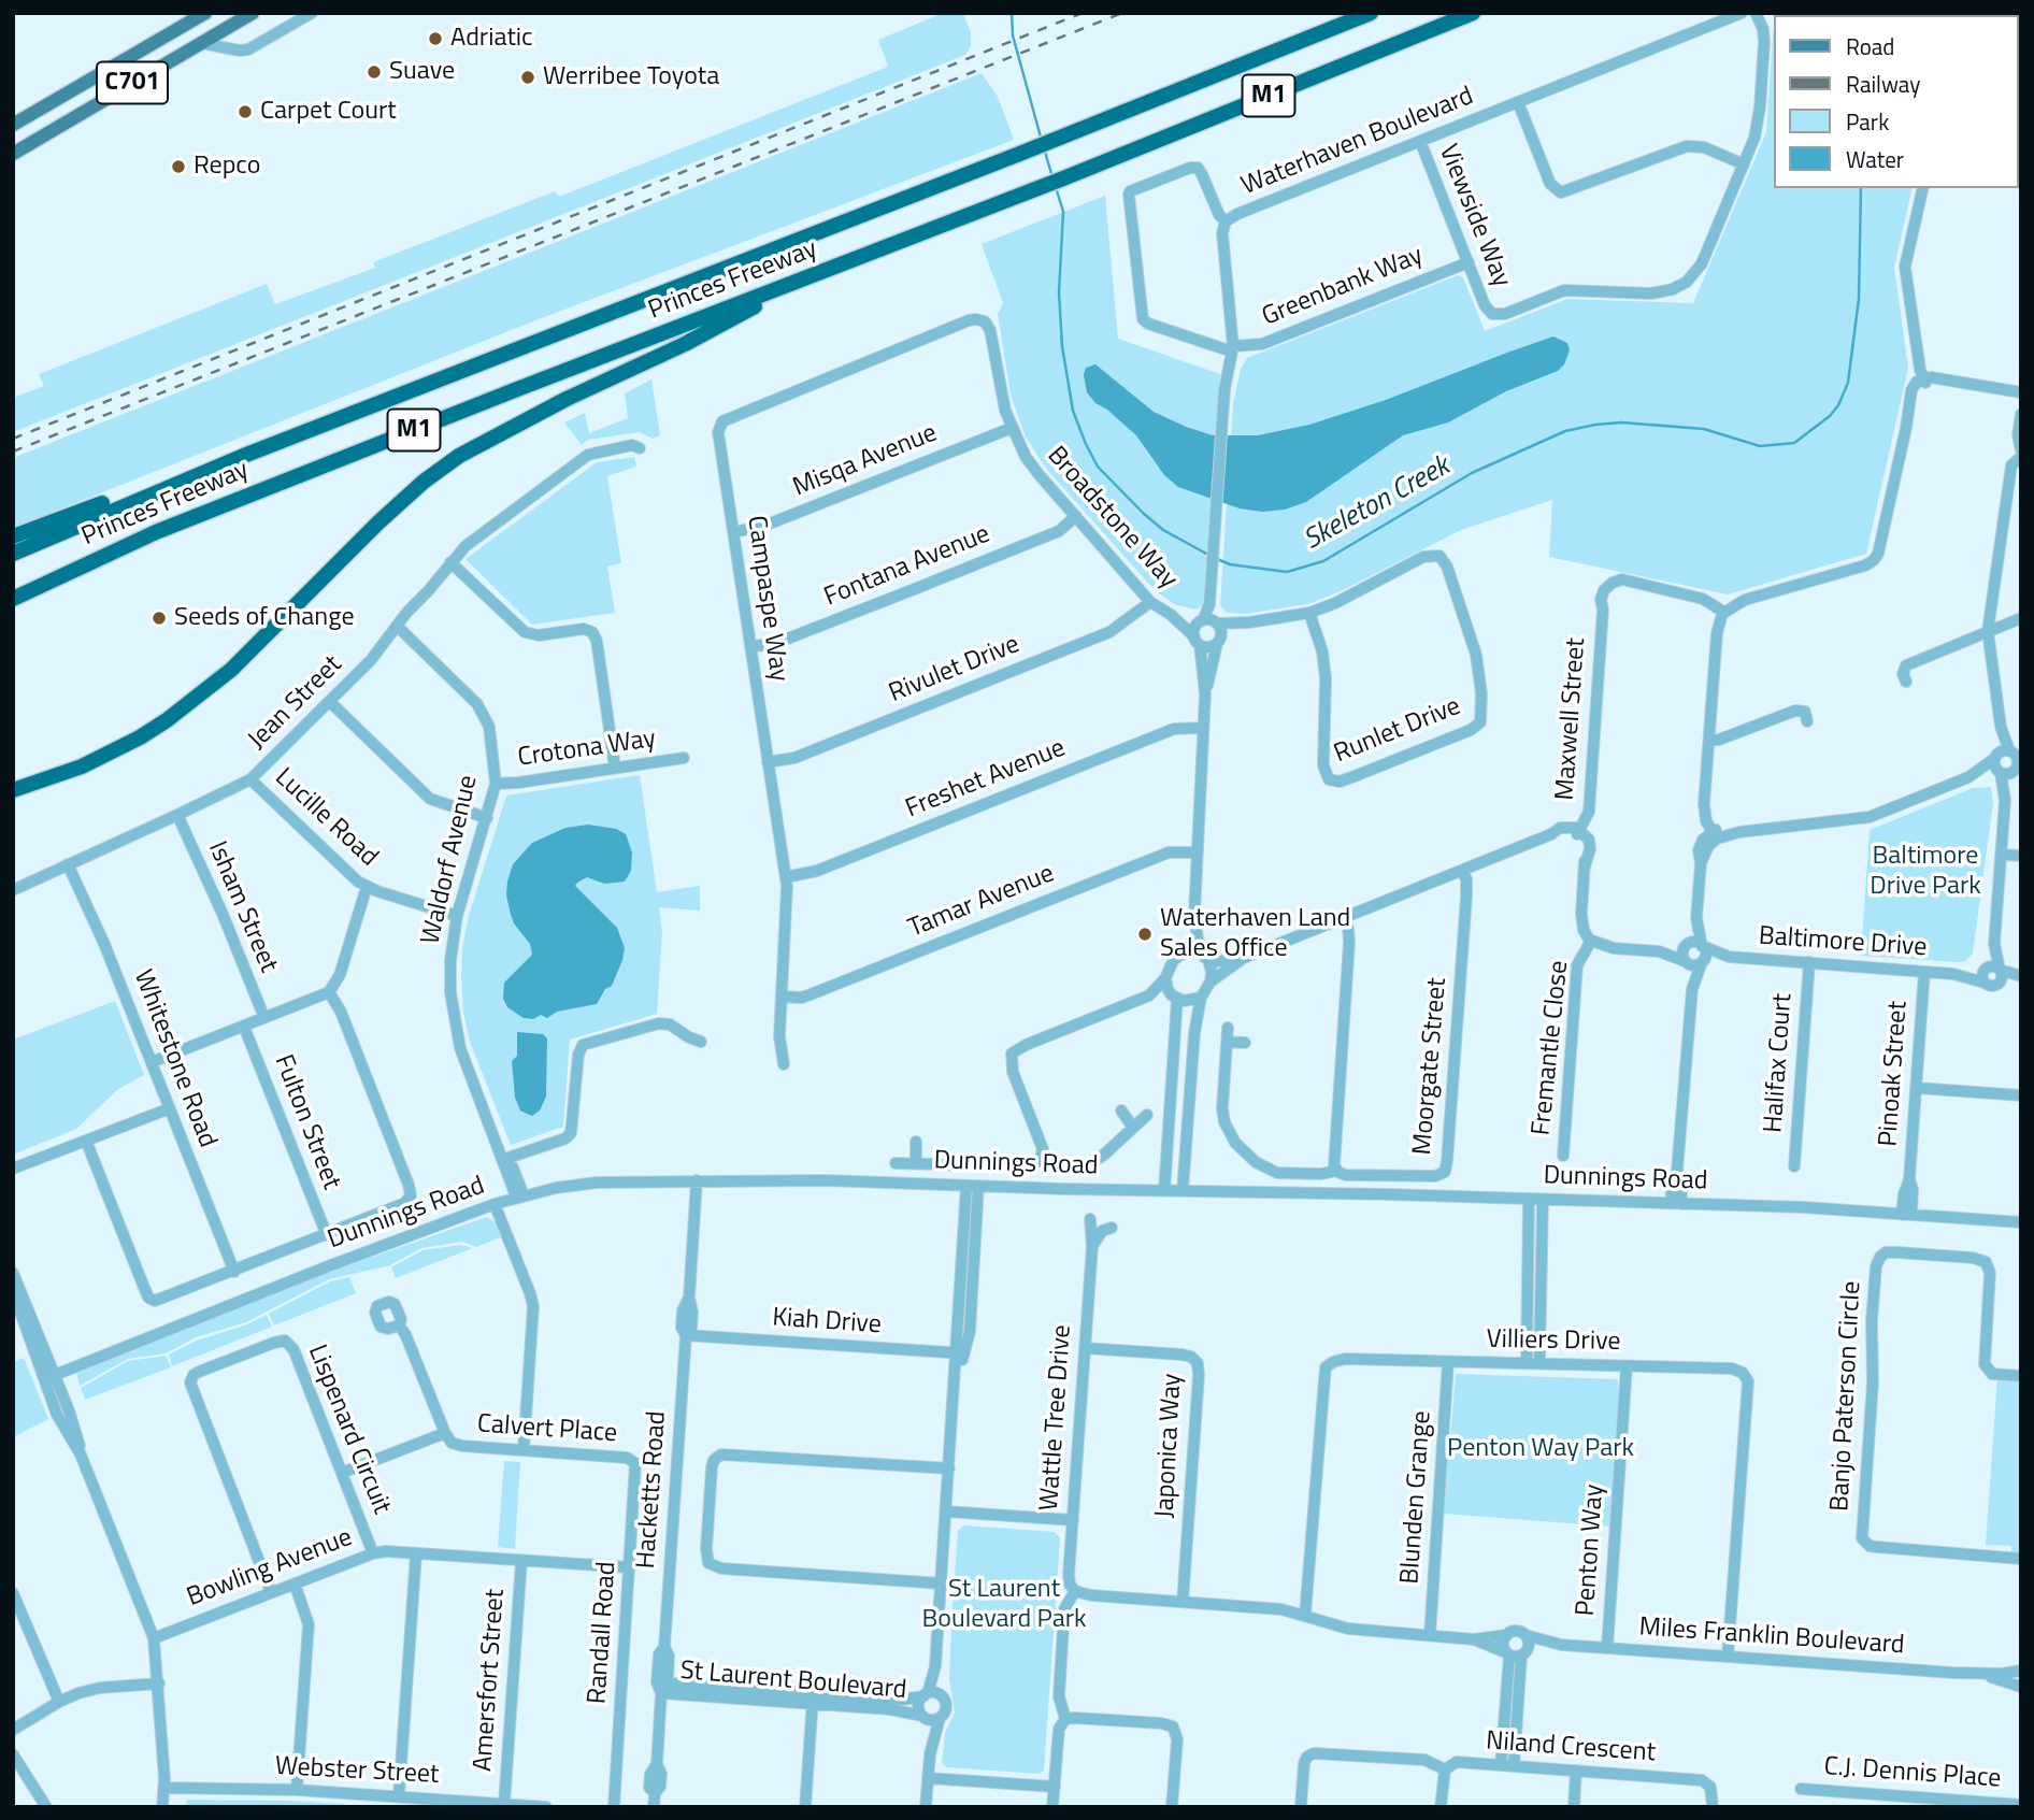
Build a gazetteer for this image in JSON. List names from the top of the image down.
{
  "streets": {
    "highway": ["M1", "Princes Freeway"],
    "main road": ["C701"],
    "street": [
      "Waterhaven Boulevard",
      "Viewside Way",
      "Greenbank Way",
      "Misqa Avenue",
      "Broadstone Way",
      "Fontana Avenue",
      "Campaspe Way",
      "Rivulet Drive",
      "Jean Street",
      "Maxwell Street",
      "Runlet Drive",
      "Crotona Way",
      "Freshet Avenue",
      "Lucille Road",
      "Waldorf Avenue",
      "Tamar Avenue",
      "Isham Street",
      "Baltimore Drive",
      "Fremantle Close",
      "Whitestone Road",
      "Halifax Court",
      "Moorgate Street",
      "Pinoak Street",
      "Fulton Street",
      "Dunnings Road",
      "Kiah Drive",
      "Villiers Drive",
      "Banjo Paterson Circle",
      "Wattle Tree Drive",
      "Lispenard Circuit",
      "Calvert Place",
      "Japonica Way",
      "Hacketts Road",
      "Blunden Grange",
      "Penton Way",
      "Bowling Avenue",
      "Randall Road",
      "Miles Franklin Boulevard",
      "Amersfort Street",
      "St Laurent Boulevard",
      "Niland Crescent",
      "Webster Street",
      "C.J. Dennis Place"
    ]
  },
  "crossings": [
    ["Waterhaven Boulevard", "Viewside Way"],
    ["Waterhaven Boulevard", "Greenbank Way"],
    ["Waterhaven Boulevard", "Broadstone Way"],
    ["Viewside Way", "Greenbank Way"],
    ["Misqa Avenue", "Broadstone Way"],
    ["Misqa Avenue", "Campaspe Way"],
    ["Broadstone Way", "Fontana Avenue"],
    ["Broadstone Way", "Campaspe Way"],
    ["Broadstone Way", "Rivulet Drive"],
    ["Fontana Avenue", "Campaspe Way"],
    ["Campaspe Way", "Rivulet Drive"],
    ["Campaspe Way", "Freshet Avenue"],
    ["Campaspe Way", "Tamar Avenue"],
    ["Jean Street", "Lucille Road"],
    ["Jean Street", "Waldorf Avenue"],
    ["Jean Street", "Isham Street"],
    ["Jean Street", "Whitestone Road"],
    ["Maxwell Street", "Fremantle Close"],
    ["Crotona Way", "Waldorf Avenue"],
    ["Lucille Road", "Waldorf Avenue"],
    ["Waldorf Avenue", "Dunnings Road"],
    ["Baltimore Drive", "Halifax Court"],
    ["Baltimore Drive", "Pinoak Street"],
    ["Pinoak Street", "Dunnings Road"],
    ["Dunnings Road", "Hacketts Road"],
    ["Kiah Drive", "Hacketts Road"],
    ["Villiers Drive", "Blunden Grange"],
    ["Villiers Drive", "Penton Way"],
    ["Villiers Drive", "Miles Franklin Boulevard"],
    ["Wattle Tree Drive", "Japonica Way"],
    ["Lispenard Circuit", "Bowling Avenue"],
    ["Calvert Place", "Randall Road"],
    ["Hacketts Road", "St Laurent Boulevard"],
    ["Penton Way", "Miles Franklin Boulevard"],
    ["Bowling Avenue", "Randall Road"],
    ["Bowling Avenue", "Amersfort Street"],
    ["Amersfort Street", "Webster Street"]
  ],
  "water": ["Skeleton Creek"],
  "parks": ["Baltimore Drive Park", "Penton Way Park", "St Laurent Boulevard Park"],
  "places": [
    "Adriatic",
    "Suave",
    "Werribee Toyota",
    "Carpet Court",
    "Repco",
    "Seeds of Change",
    "Waterhaven Land Sales Office"
  ],
  "legend": [
    "Road",
    "Railway",
    "Park",
    "Water"
  ]
}
